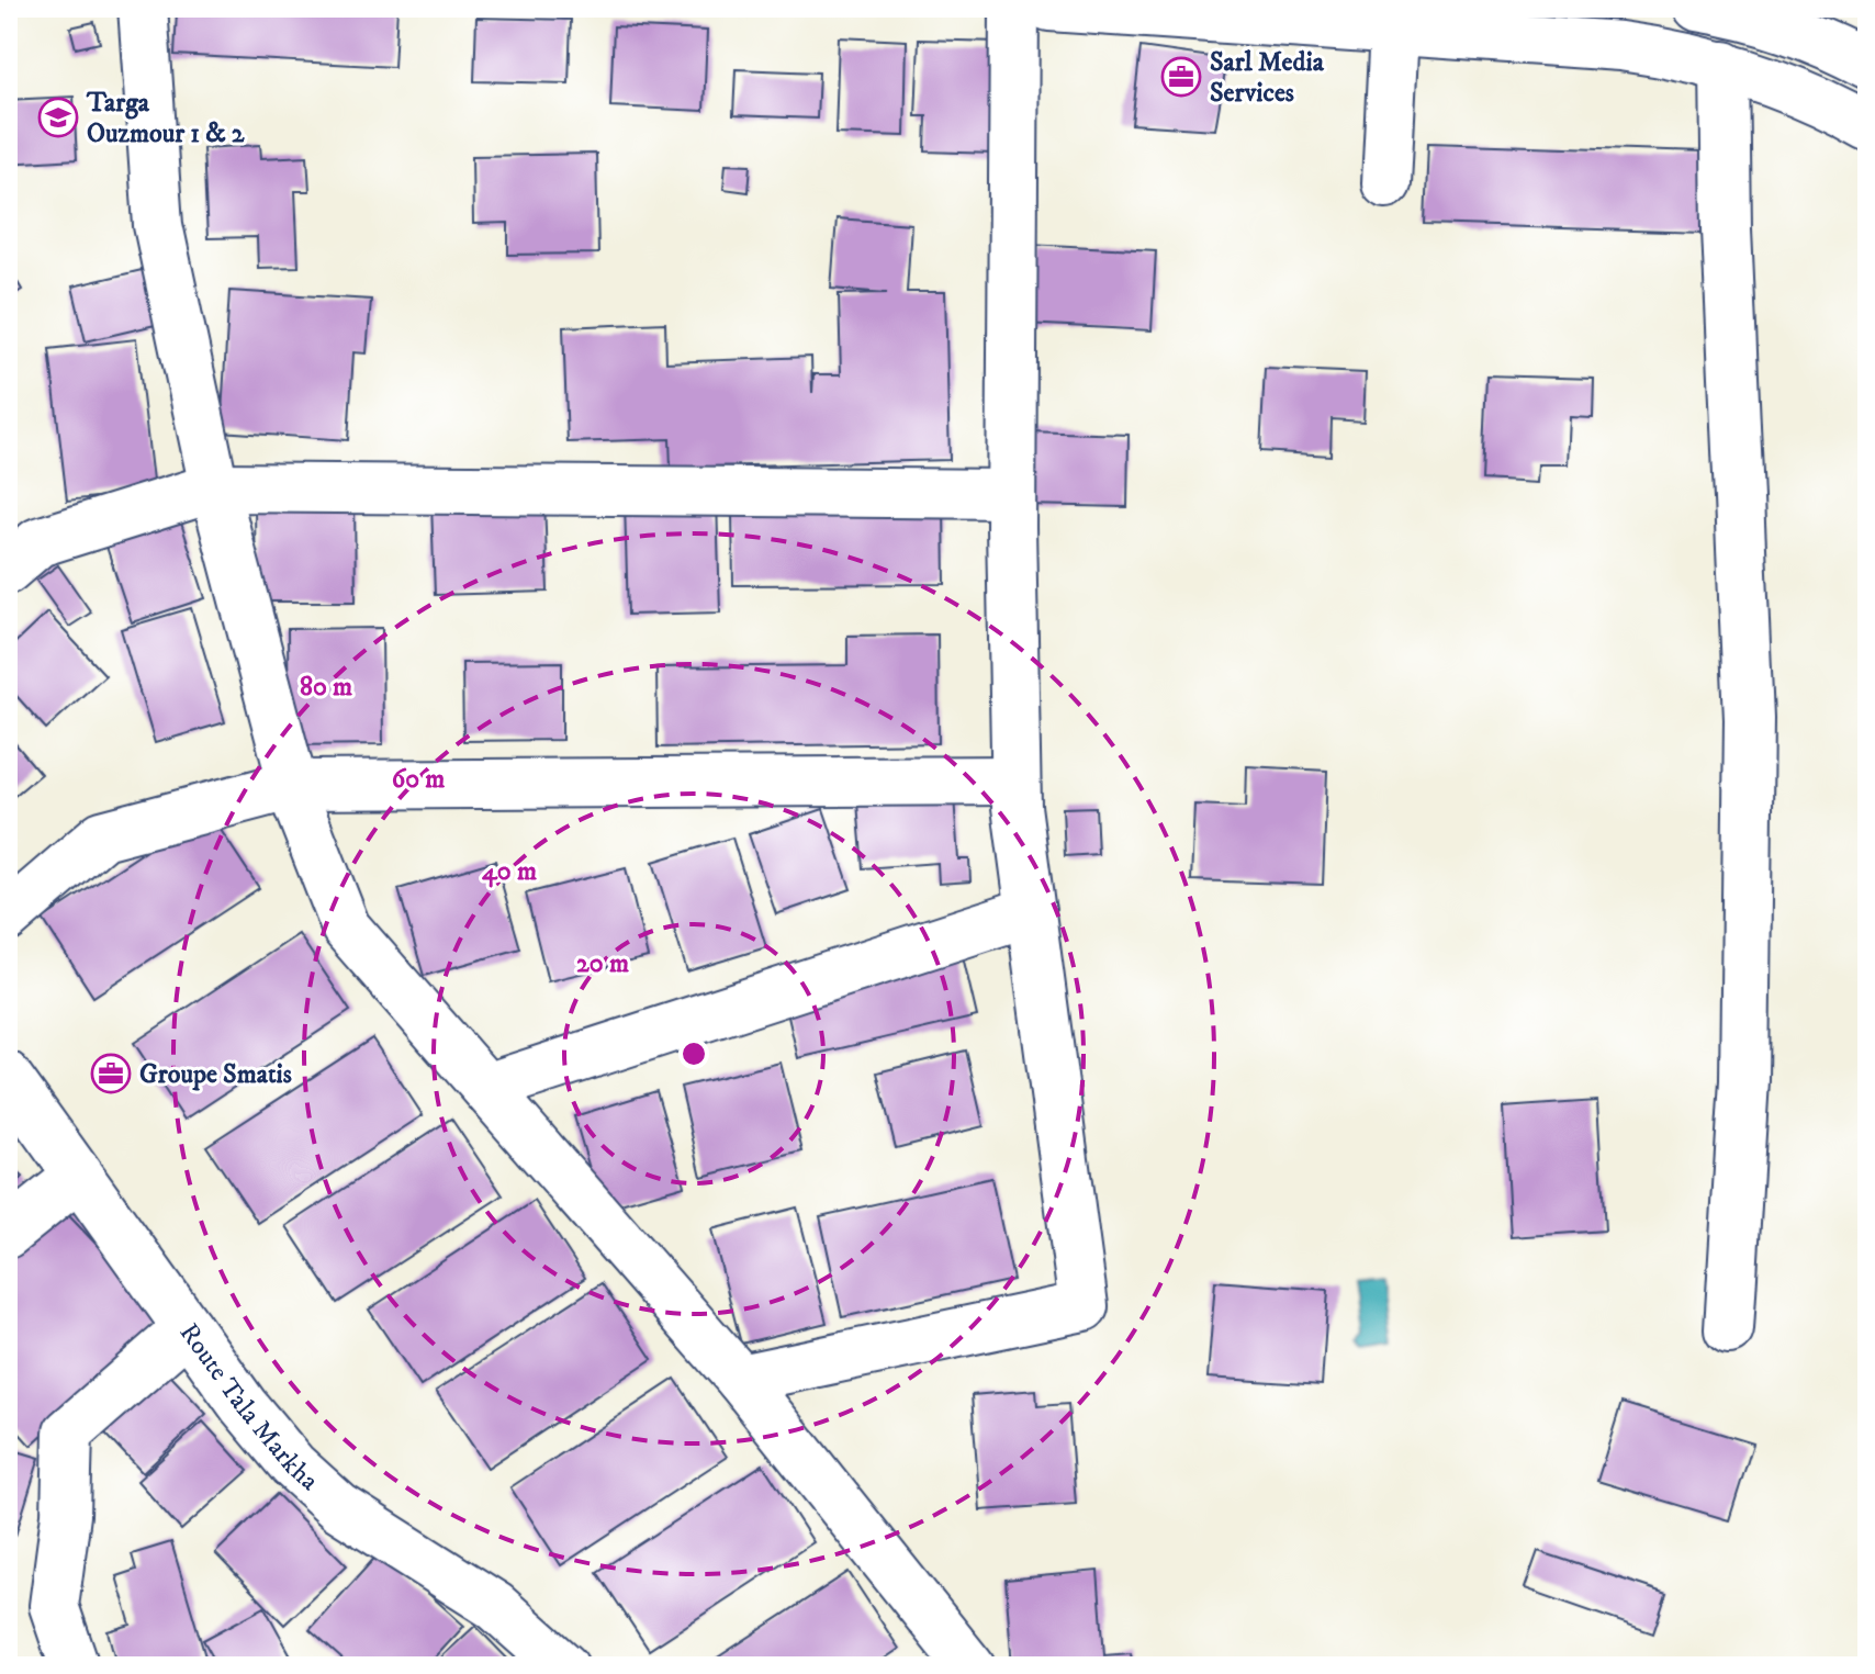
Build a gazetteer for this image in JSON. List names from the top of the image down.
{
  "streets": {
    "street": ["Route Tala Markha"]
  },
  "places": {
    "office": ["Sarl Media Services", "Groupe Smatis"],
    "school or university": ["Targa Ouzmour 1 & 2"]
  },
  "rings": [
    "80 m",
    "60 m",
    "40 m",
    "20 m"
  ]
}
